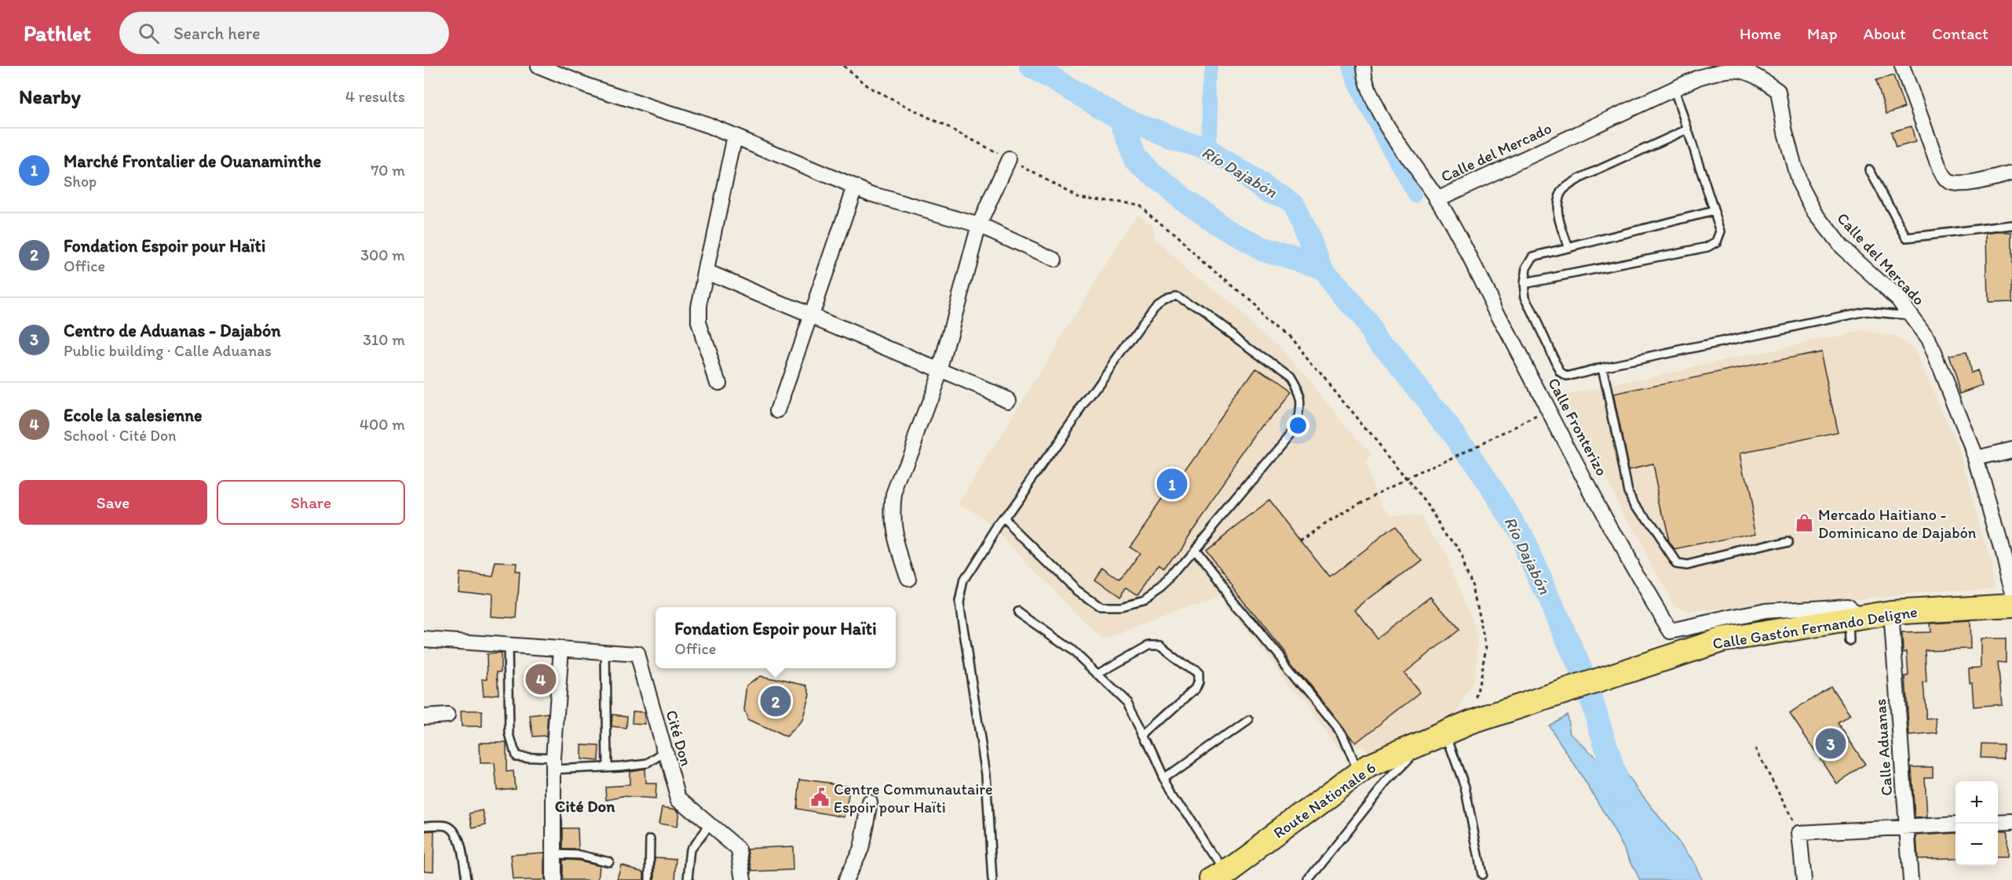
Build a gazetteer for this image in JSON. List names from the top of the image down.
{
  "streets": {
    "main road": ["Calle Gastón Fernando Deligne", "Route Nationale 6"],
    "street": [
      "Calle del Mercado",
      "Calle Fronterizo",
      "Cité Don",
      "Calle Aduanas"
    ]
  },
  "crossings": [
    ["Calle del Mercado", "Calle Fronterizo"],
    ["Calle Fronterizo", "Calle Gastón Fernando Deligne"],
    ["Calle Gastón Fernando Deligne", "Calle Aduanas"],
    ["Calle Gastón Fernando Deligne", "Route Nationale 6"]
  ],
  "districts": ["Cité Don"],
  "water": ["Río Dajabón"],
  "places": {
    "shop": ["Mercado Haitiano - Dominicano de Dajabón"],
    "public building": ["Centre Communautaire Espoir pour Haïti"]
  },
  "page": {
    "header": "Pathlet",
    "search": "Search here",
    "nav": [
      "Home",
      "Map",
      "About",
      "Contact"
    ],
    "heading": ["Nearby", "4 results"],
    "list": [
      {
        "mark": "1",
        "name": "Marché Frontalier de Ouanaminthe",
        "note": "Shop",
        "value": "70 m"
      },
      {
        "mark": "2",
        "name": "Fondation Espoir pour Haïti",
        "note": "Office",
        "value": "300 m"
      },
      {
        "mark": "3",
        "name": "Centro de Aduanas - Dajabón",
        "note": "Public building · Calle Aduanas",
        "value": "310 m"
      },
      {
        "mark": "4",
        "name": "Ecole la salesienne",
        "note": "School · Cité Don",
        "value": "400 m"
      }
    ],
    "buttons": ["Save", "Share"],
    "pins": [
      "1",
      "4",
      "2",
      "3"
    ],
    "popup": ["Fondation Espoir pour Haïti", "Office"],
    "map_buttons": ["+", "−"]
  }
}
